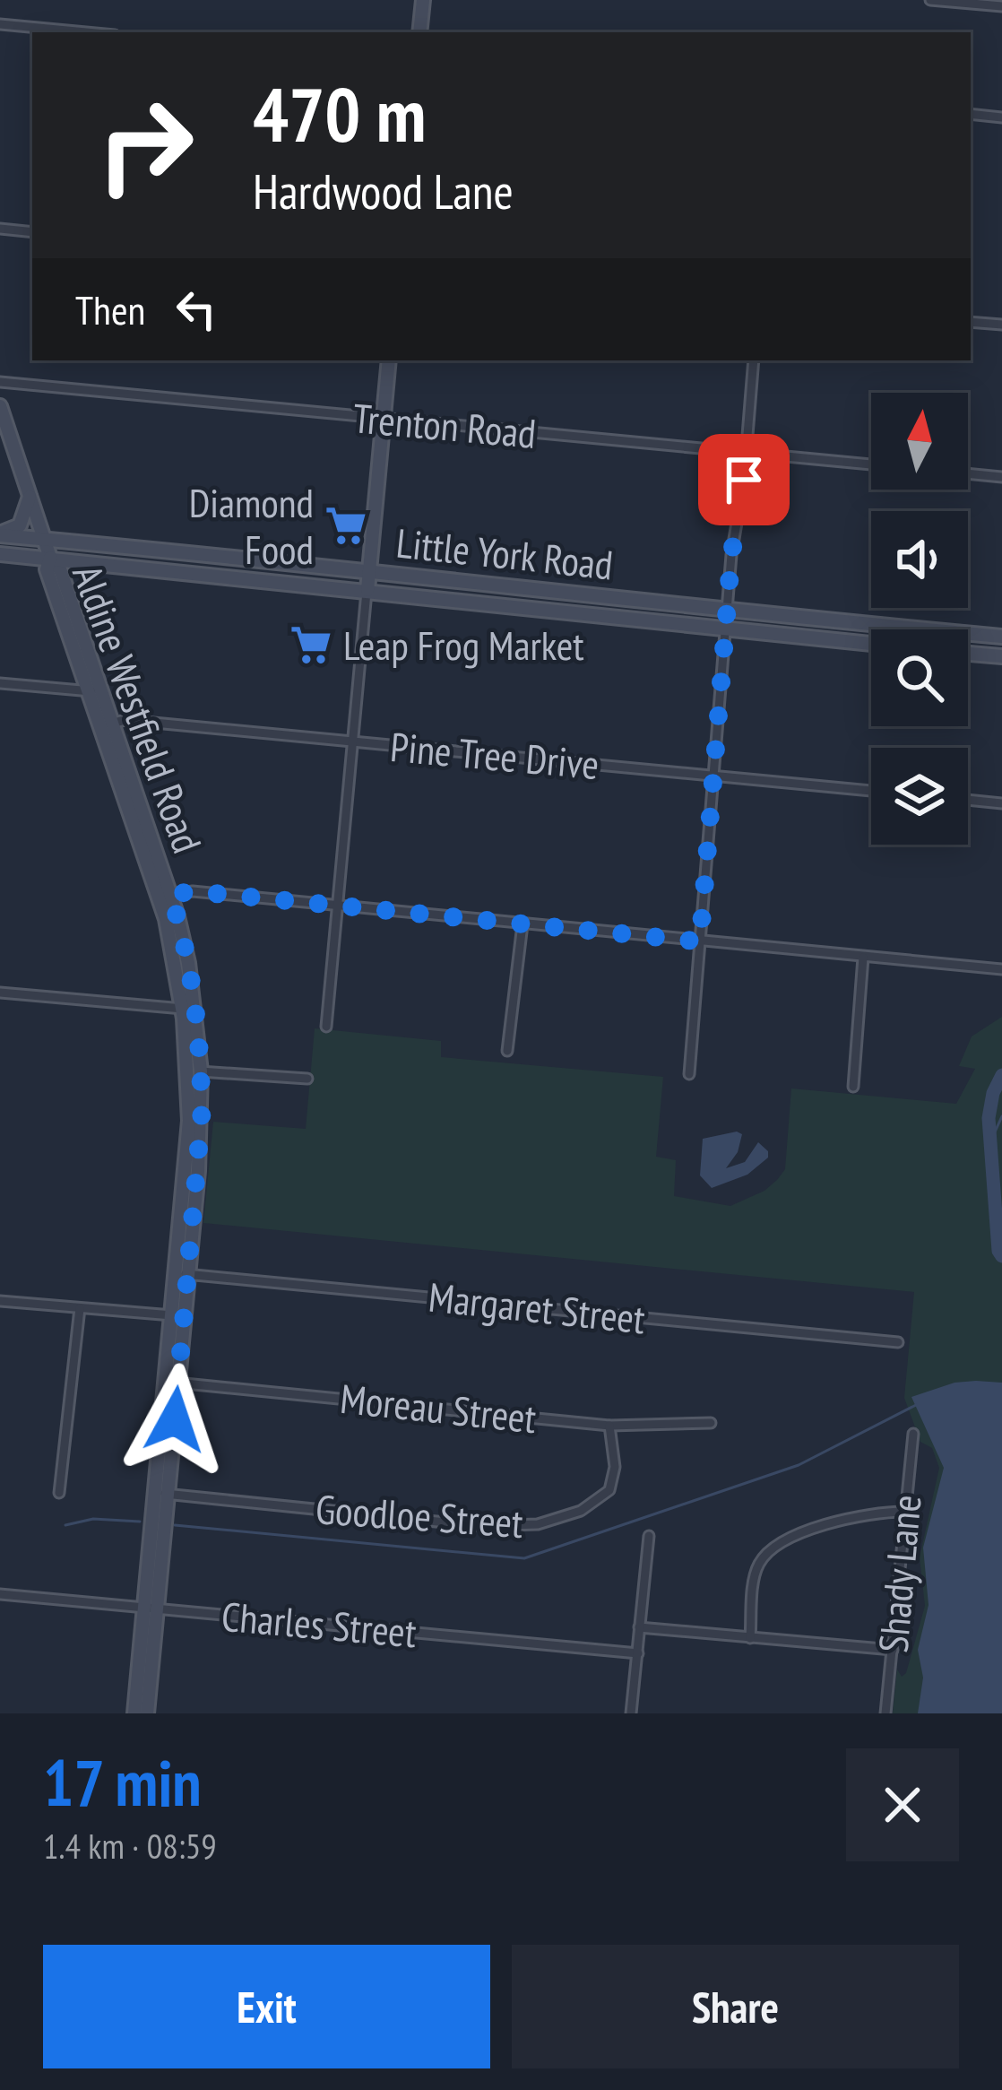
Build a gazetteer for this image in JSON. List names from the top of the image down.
{
  "streets": {
    "main road": ["Little York Road", "Aldine Westfield Road"],
    "street": [
      "Trenton Road",
      "Pine Tree Drive",
      "Margaret Street",
      "Moreau Street",
      "Goodloe Street",
      "Shady Lane",
      "Charles Street"
    ]
  },
  "crossings": [
    ["Little York Road", "Aldine Westfield Road"],
    ["Aldine Westfield Road", "Pine Tree Drive"],
    ["Aldine Westfield Road", "Margaret Street"],
    ["Aldine Westfield Road", "Moreau Street"],
    ["Aldine Westfield Road", "Goodloe Street"],
    ["Aldine Westfield Road", "Charles Street"],
    ["Moreau Street", "Goodloe Street"]
  ],
  "places": {
    "supermarket": ["Diamond Food", "Leap Frog Market"]
  },
  "north": "top",
  "page": {
    "turn": ["470 m", "Hardwood Lane"],
    "then": "Then",
    "heading": ["17 min", "1.4 km · 08:59"],
    "buttons": ["Exit", "Share"]
  }
}
